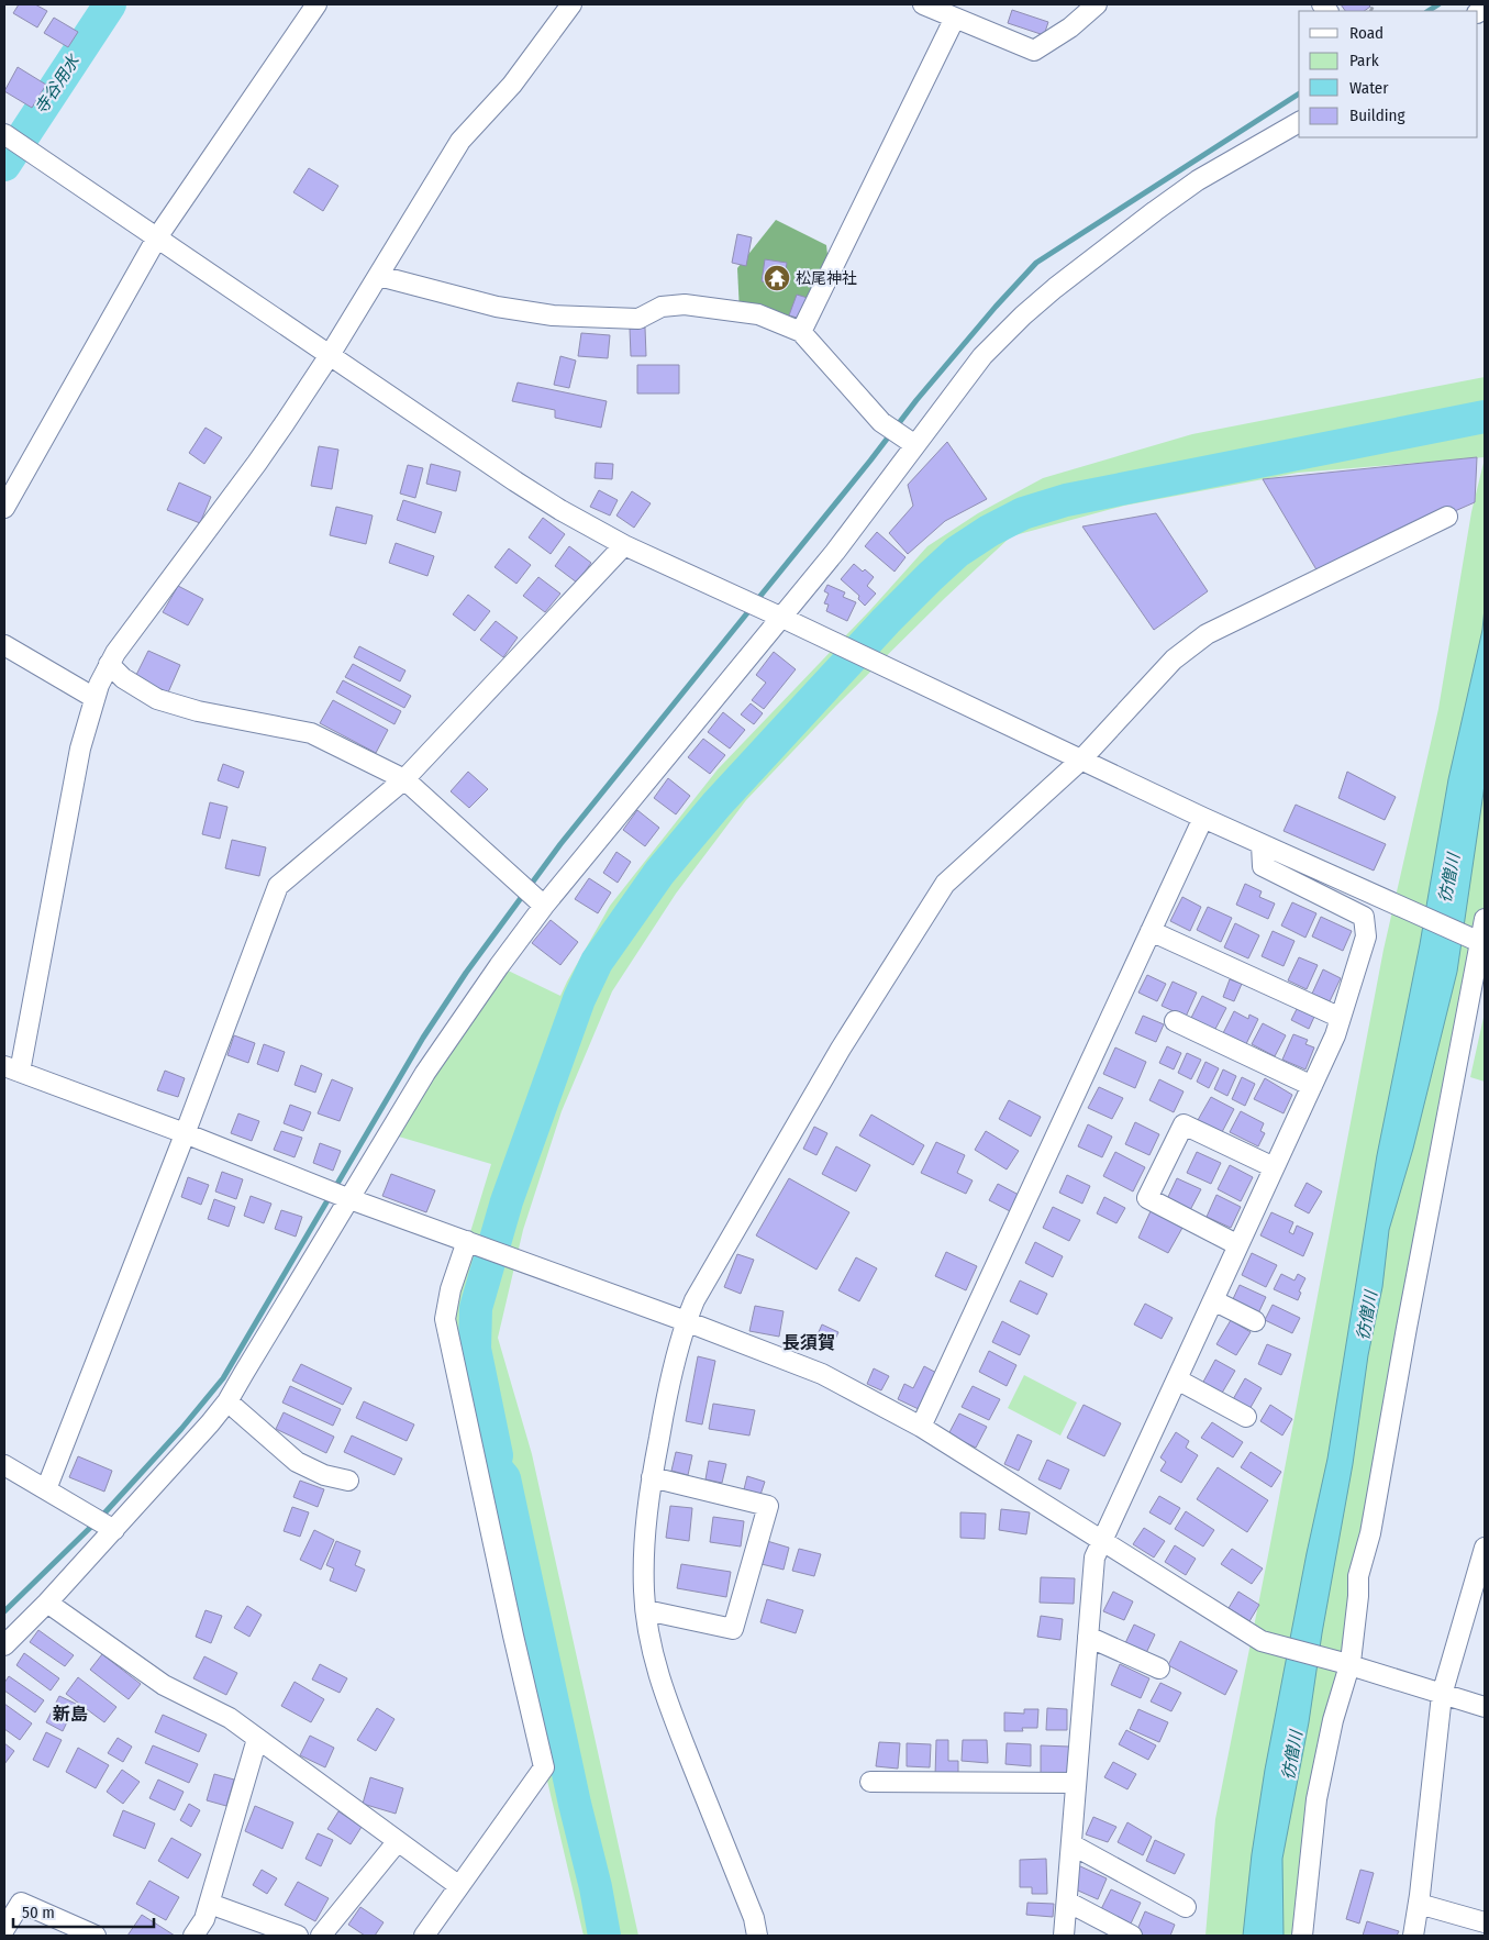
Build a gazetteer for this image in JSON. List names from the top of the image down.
{
  "districts": ["長須賀", "新島"],
  "water": ["寺谷用水", "彷僧川"],
  "places": {
    "temple": ["松尾神社"]
  },
  "legend": [
    "Road",
    "Park",
    "Water",
    "Building"
  ],
  "scale_bar": "50 m"
}
